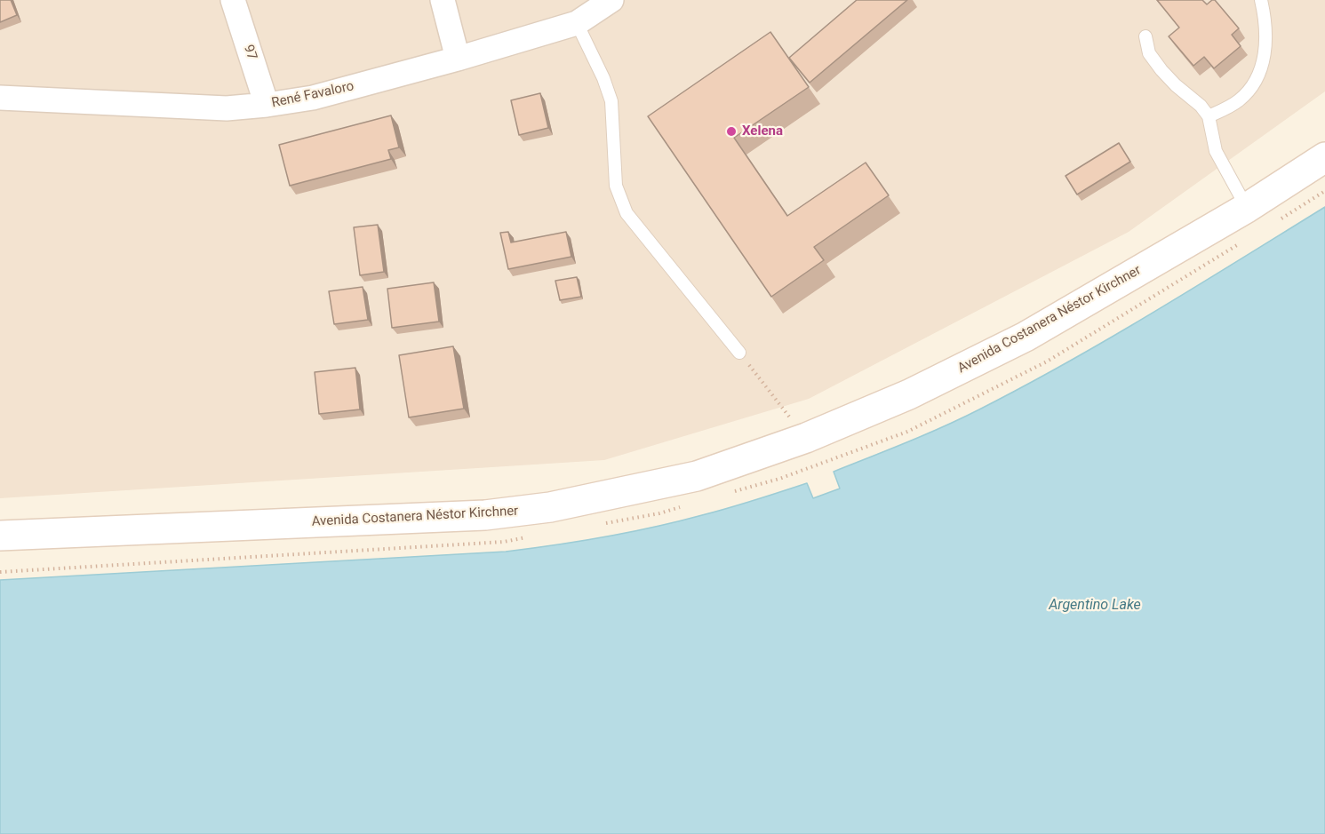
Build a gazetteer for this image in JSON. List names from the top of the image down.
{
  "streets": {
    "street": ["97", "René Favaloro", "Avenida Costanera Néstor Kirchner"]
  },
  "crossings": [
    ["97", "René Favaloro"]
  ],
  "water": ["Argentino Lake"],
  "places": ["Xelena"]
}
